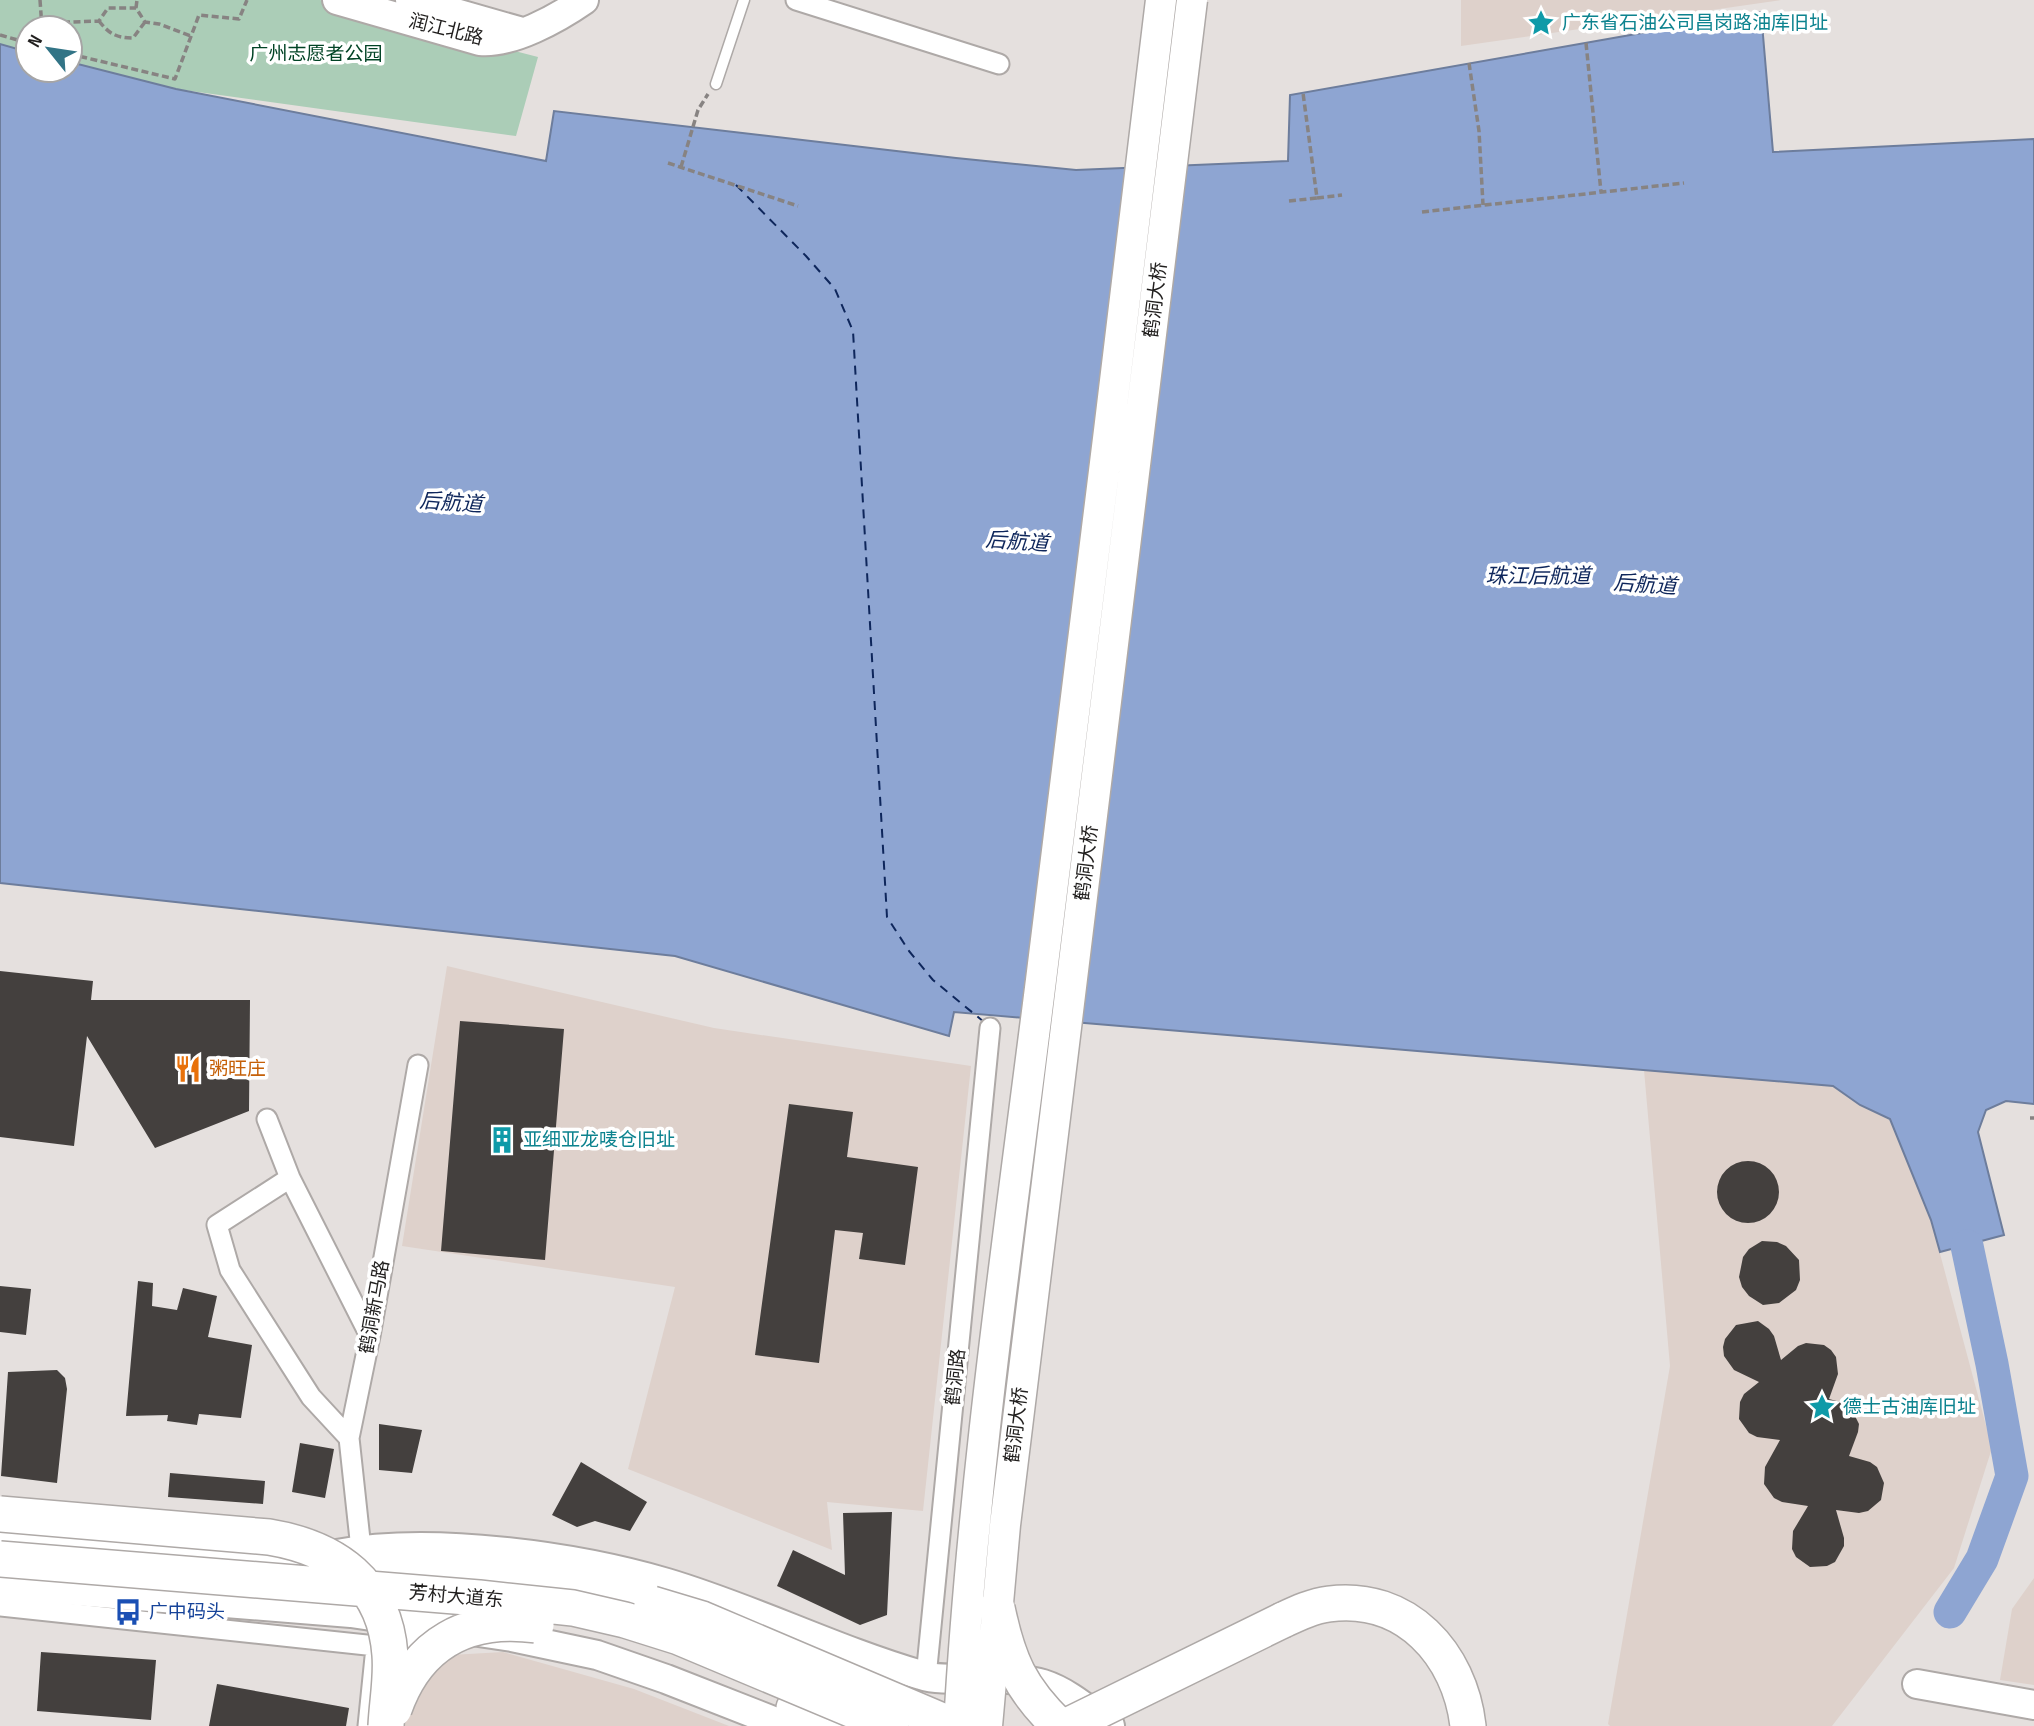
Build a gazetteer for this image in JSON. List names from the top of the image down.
{
  "streets": {
    "highway": ["芳村大道东"],
    "main road": ["鹤洞大桥"],
    "street": ["润江北路", "鹤洞新马路", "鹤洞路"]
  },
  "crossings": [
    ["鹤洞新马路", "芳村大道东"],
    ["鹤洞路", "芳村大道东"]
  ],
  "water": ["后航道", "珠江后航道"],
  "parks": ["广州志愿者公园"],
  "places": {
    "place": ["广东省石油公司昌岗路油库旧址", "德士古油库旧址"],
    "restaurant": ["粥旺庄"],
    "building": ["亚细亚龙唛仓旧址"],
    "bus stop": ["广中码头"]
  },
  "north": "top left"
}
